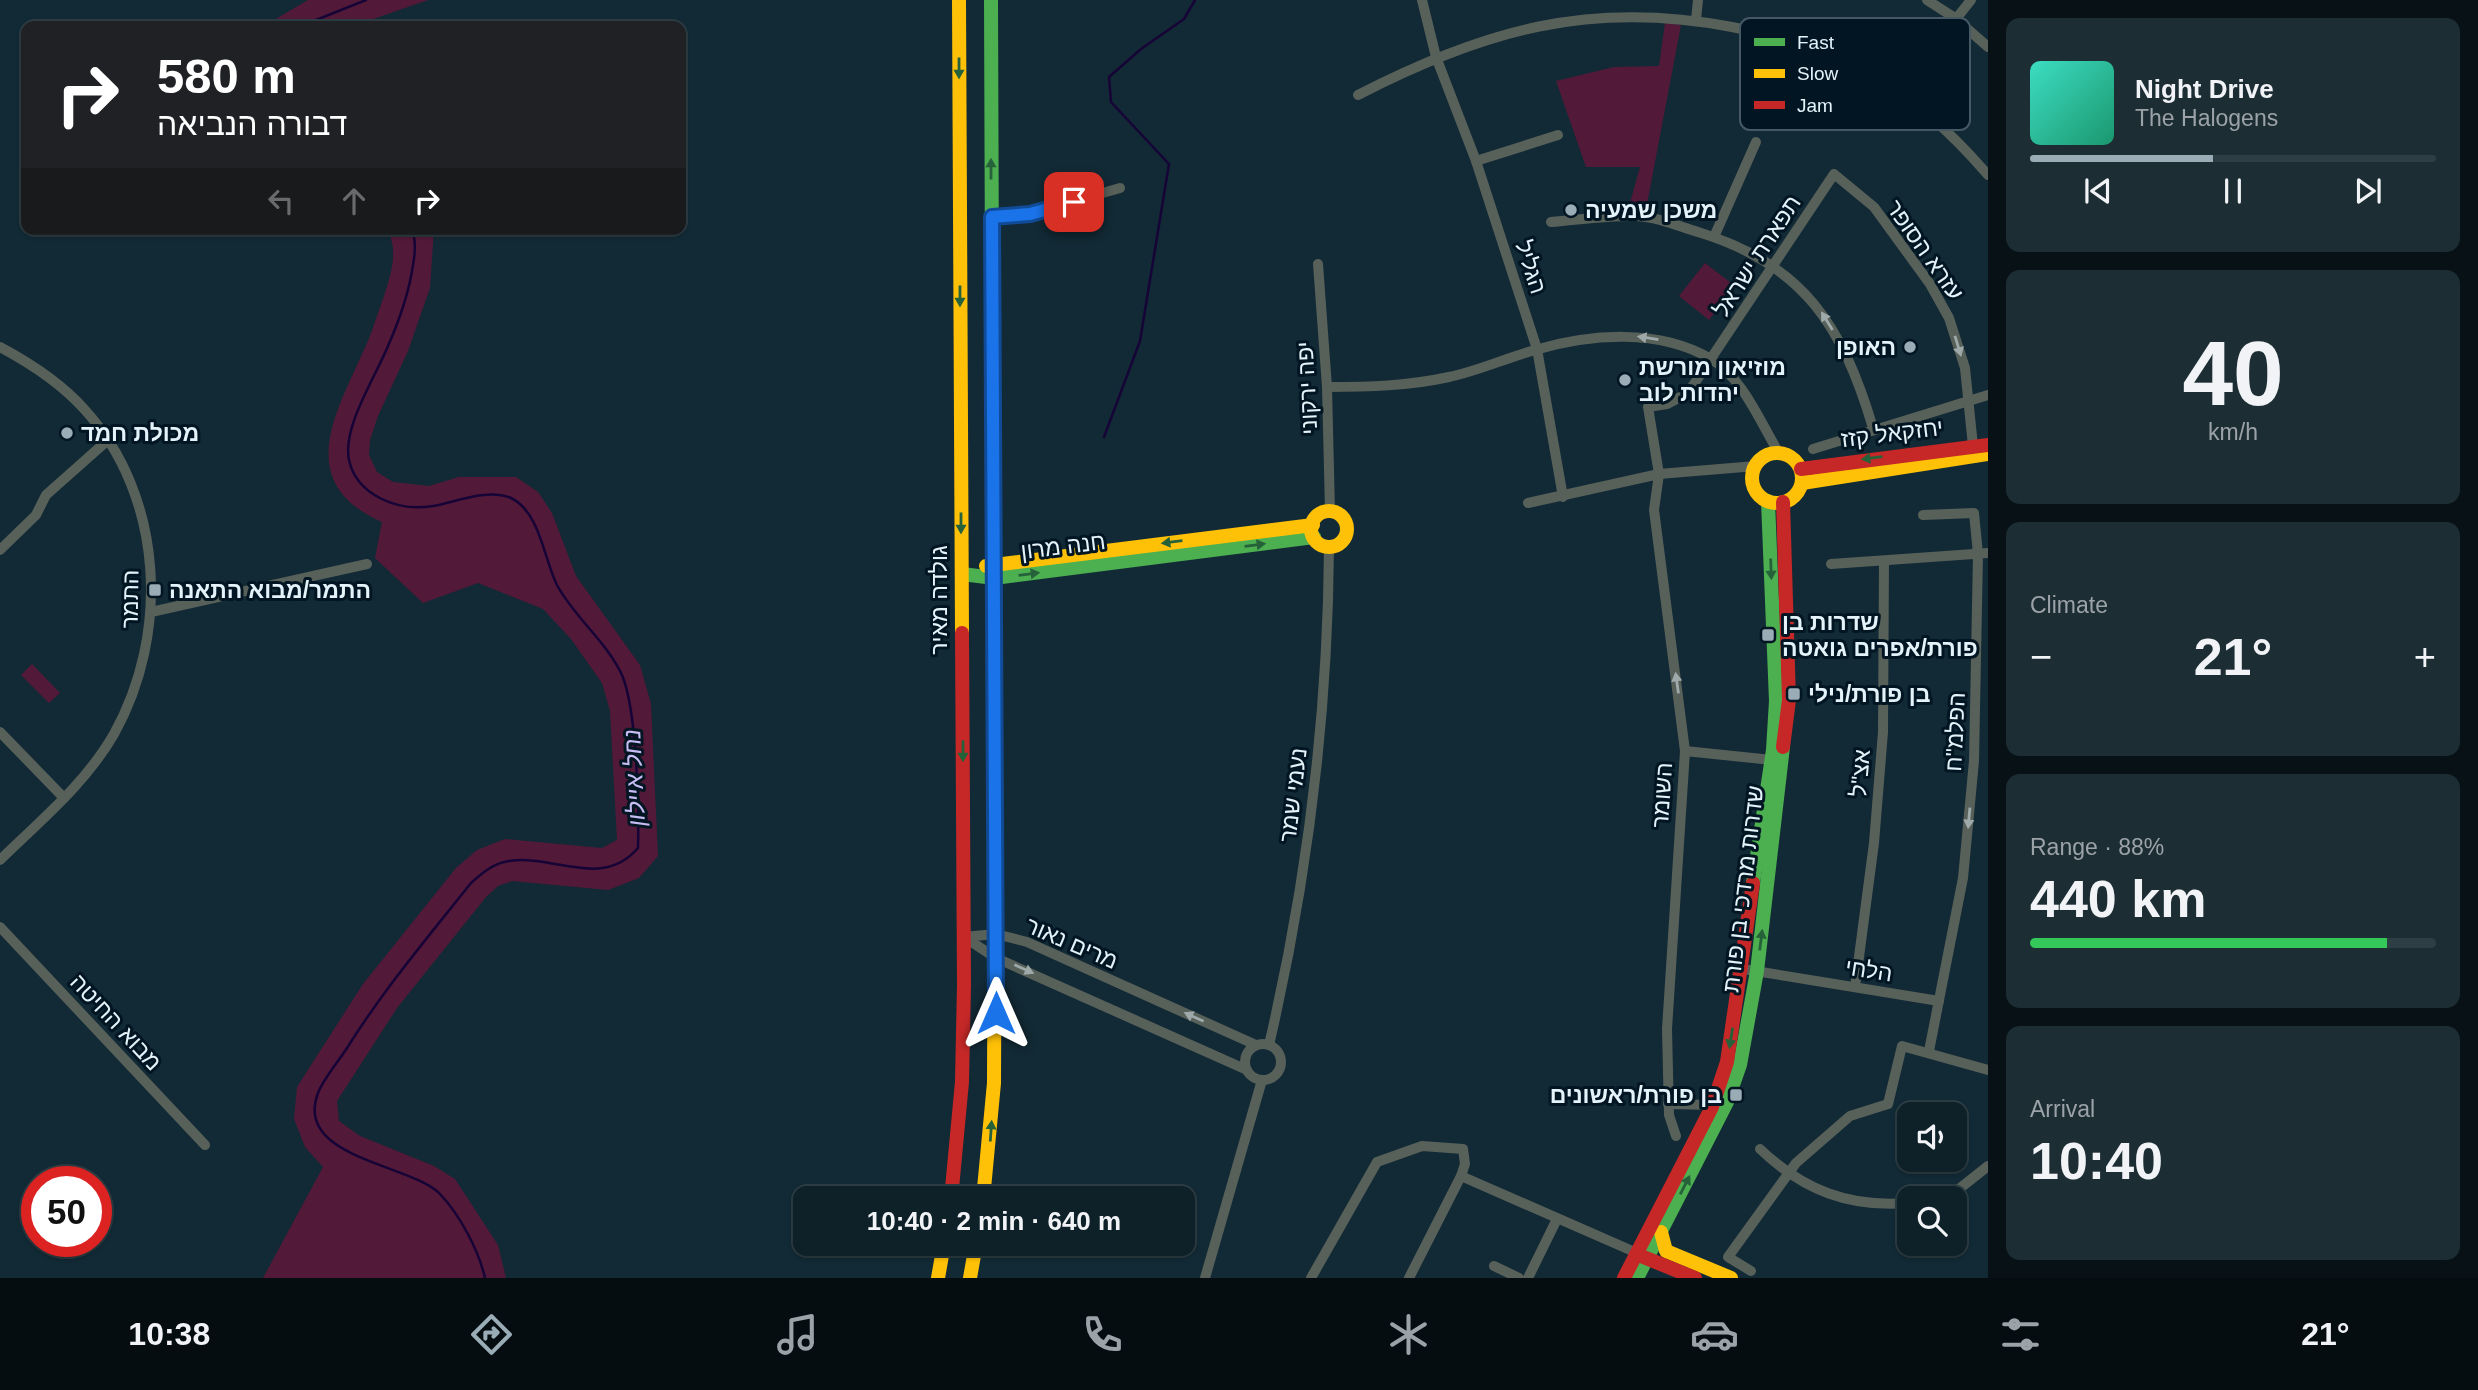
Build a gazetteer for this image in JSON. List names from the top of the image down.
{
  "streets": {
    "street": [
      "עזרא הסופר",
      "תפארת ישראל",
      "הגליל",
      "יפה ירקוני",
      "יחזקאל קזז",
      "חנה מרון",
      "התמר",
      "גולדה מאיר",
      "הפלמ\"ח",
      "אצ\"ל",
      "נעמי שמר",
      "השומר",
      "שדרות מרדכי בן פורת",
      "מרים נאור",
      "הלחי",
      "מבוא החיטה"
    ]
  },
  "crossings": [
    ["עזרא הסופר", "תפארת ישראל"],
    ["עזרא הסופר", "יחזקאל קזז"],
    ["תפארת ישראל", "השומר"],
    ["יפה ירקוני", "חנה מרון"],
    ["יפה ירקוני", "נעמי שמר"],
    ["יחזקאל קזז", "שדרות מרדכי בן פורת"],
    ["חנה מרון", "גולדה מאיר"],
    ["חנה מרון", "נעמי שמר"],
    ["גולדה מאיר", "מרים נאור"],
    ["הפלמ\"ח", "הלחי"],
    ["אצ\"ל", "הלחי"],
    ["נעמי שמר", "מרים נאור"],
    ["שדרות מרדכי בן פורת", "הלחי"]
  ],
  "one_way": ["עזרא הסופר", "הפלמ\"ח", "השומר"],
  "water": ["נחל איילון"],
  "places": {
    "other": [
      "משכן שמעיה",
      "האופן",
      "מוזיאון מורשת יהדות לוב",
      "מכולת חמד"
    ],
    "transit": [
      "התמר/מבוא התאנה",
      "שדרות בן פורת/אפרים גואטה",
      "בן פורת/נילי",
      "בן פורת/ראשונים"
    ]
  },
  "legend": ["Fast", "Slow", "Jam"],
  "page": {
    "turn": ["580 m", "דבורה הנביאה"],
    "song": ["Night Drive", "The Halogens"],
    "tile": [
      ["40", "km/h"],
      "Climate",
      ["Range · 88%", "440 km"],
      ["Arrival", "10:40"]
    ],
    "heat": ["−", "21°", "+"],
    "limit": "50",
    "trip": "10:40 · 2 min · 640 m",
    "tabs": ["10:38", "21°"]
  }
}
